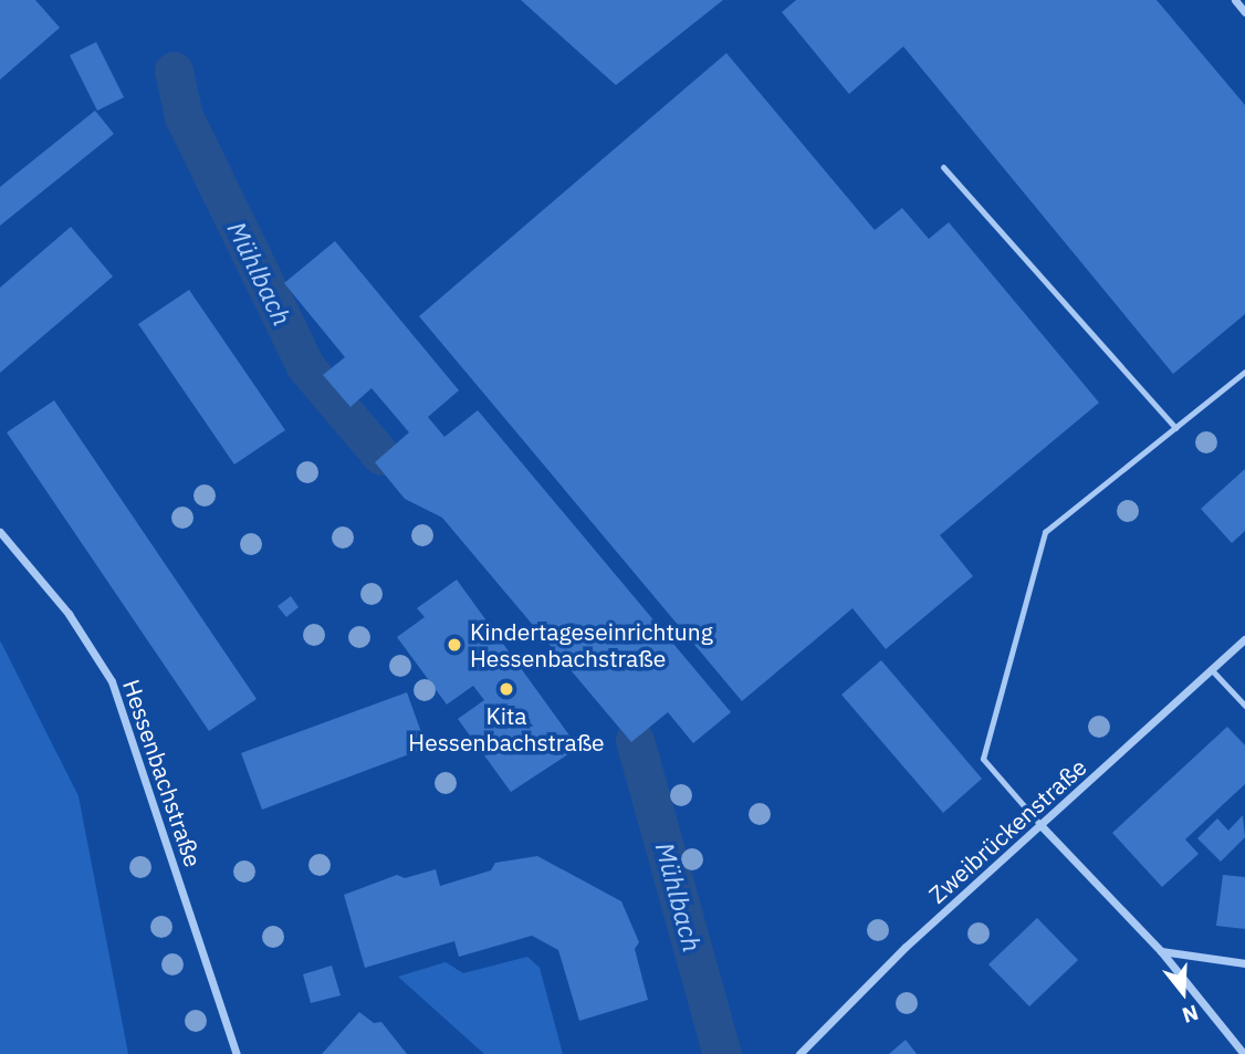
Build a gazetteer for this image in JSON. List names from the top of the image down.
{
  "streets": {
    "street": ["Hessenbachstraße", "Zweibrückenstraße"]
  },
  "water": ["Mühlbach"],
  "places": ["Kindertageseinrichtung Hessenbachstraße", "Kita Hessenbachstraße"],
  "north": "bottom"
}
